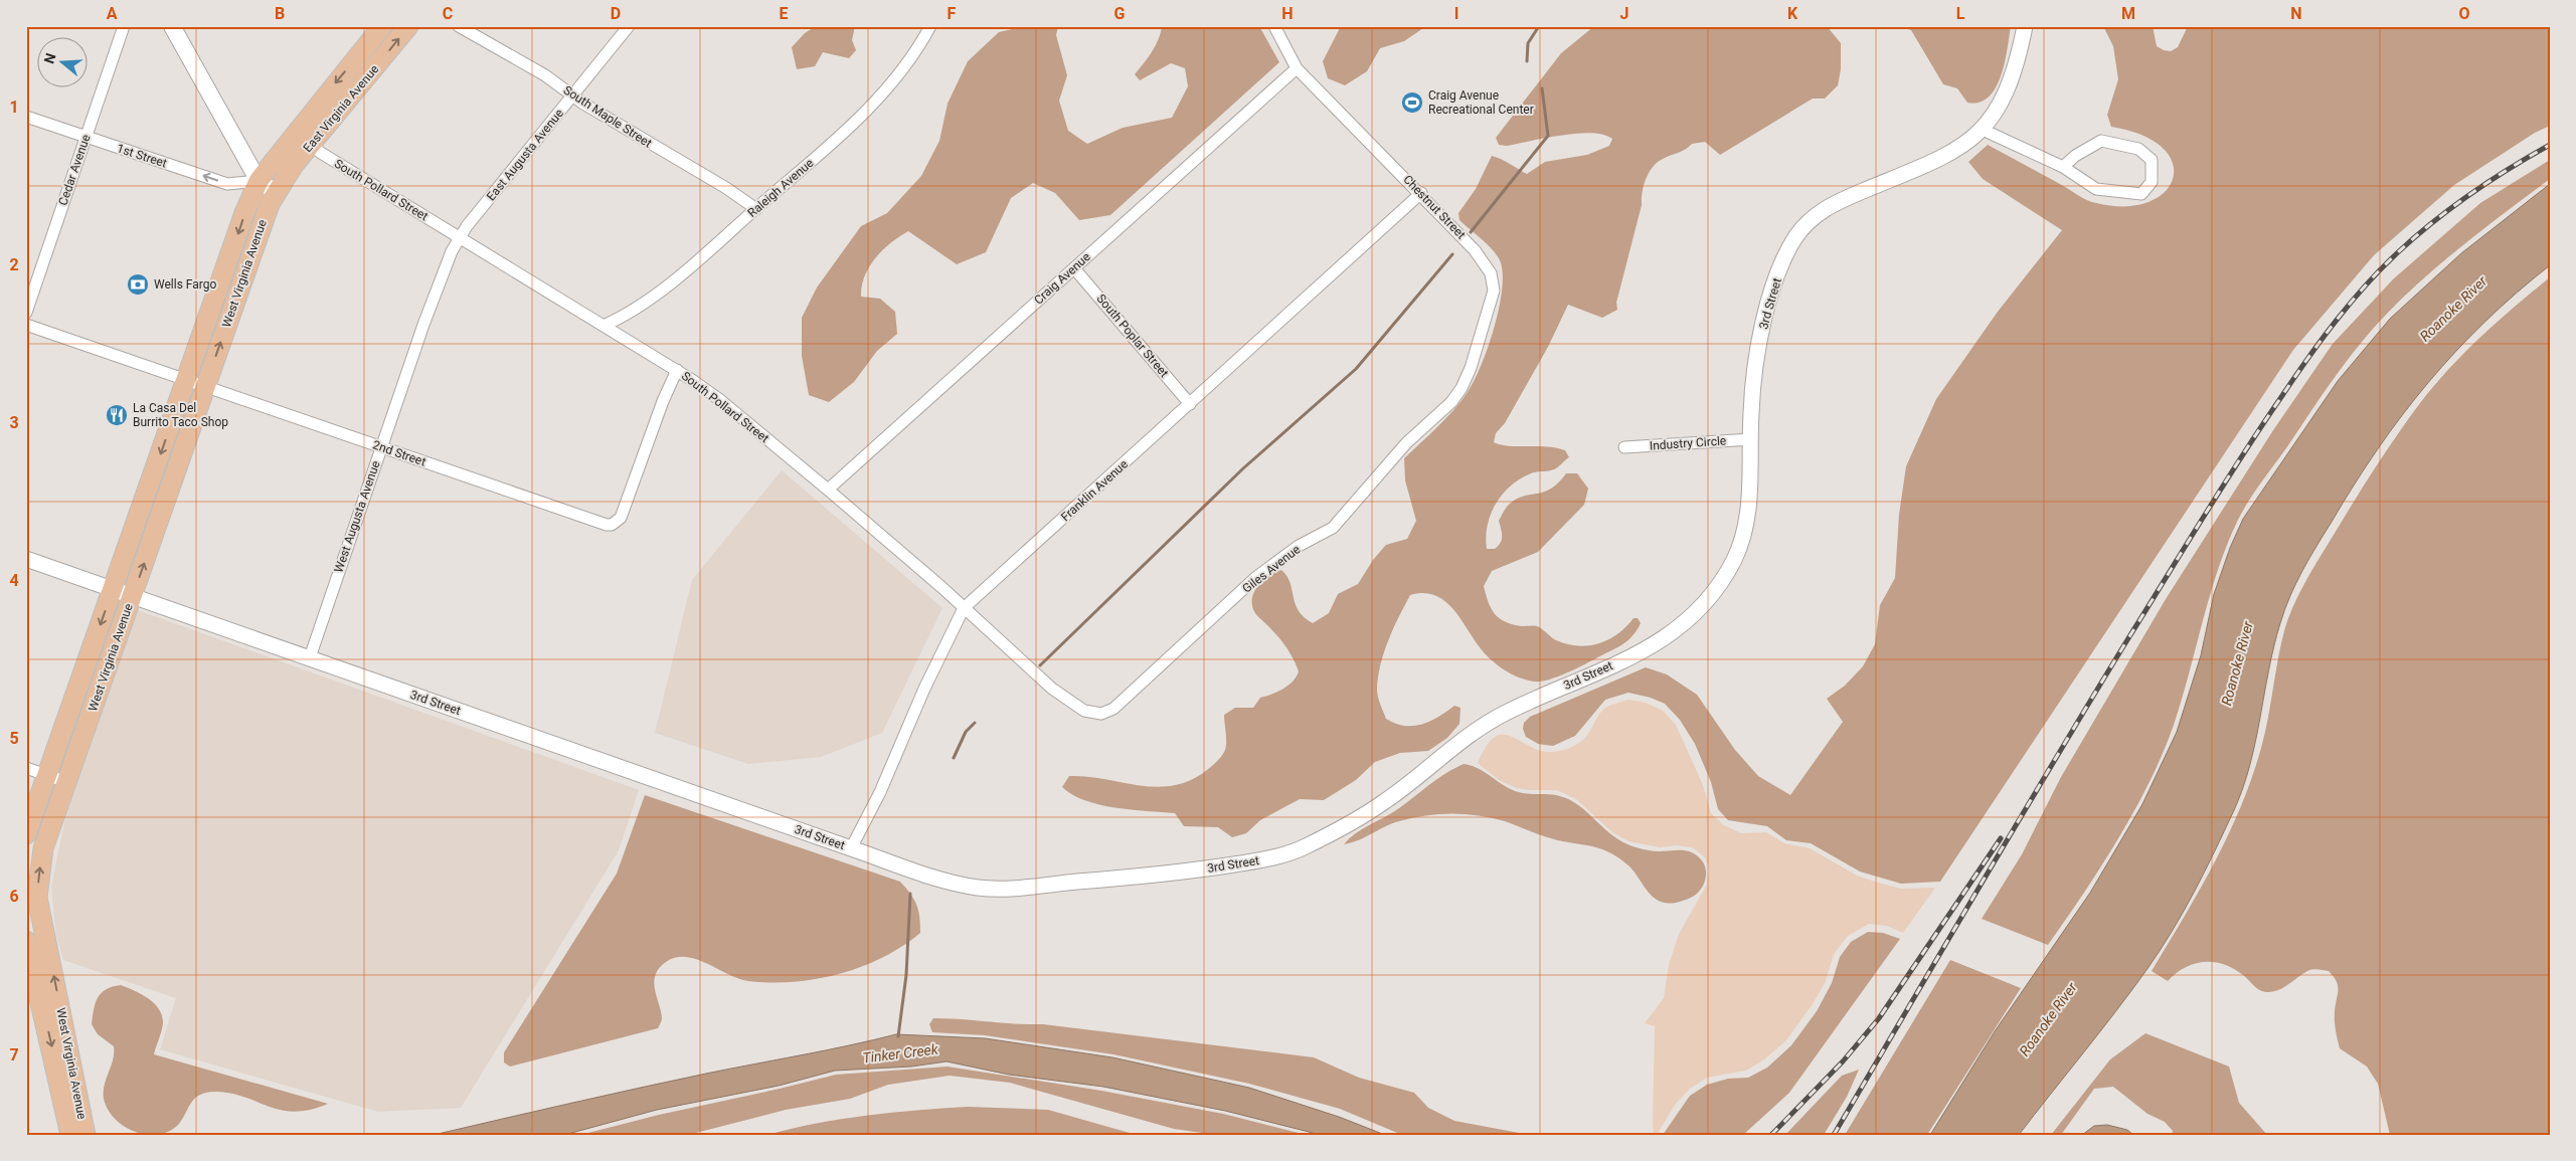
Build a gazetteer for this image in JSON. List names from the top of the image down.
{
  "streets": {
    "main road": ["East Virginia Avenue", "West Virginia Avenue"],
    "street": [
      "South Maple Street",
      "East Augusta Avenue",
      "1st Street",
      "Cedar Avenue",
      "Raleigh Avenue",
      "South Pollard Street",
      "Chestnut Street",
      "Craig Avenue",
      "3rd Street",
      "South Poplar Street",
      "Industry Circle",
      "2nd Street",
      "Franklin Avenue",
      "West Augusta Avenue",
      "Giles Avenue"
    ]
  },
  "crossings": [
    ["East Virginia Avenue", "1st Street"],
    ["East Virginia Avenue", "South Pollard Street"],
    ["East Virginia Avenue", "West Virginia Avenue"],
    ["South Maple Street", "East Augusta Avenue"],
    ["South Maple Street", "Raleigh Avenue"],
    ["East Augusta Avenue", "South Pollard Street"],
    ["East Augusta Avenue", "West Augusta Avenue"],
    ["1st Street", "Cedar Avenue"],
    ["1st Street", "West Virginia Avenue"],
    ["Raleigh Avenue", "South Pollard Street"],
    ["South Pollard Street", "Craig Avenue"],
    ["South Pollard Street", "2nd Street"],
    ["South Pollard Street", "Franklin Avenue"],
    ["South Pollard Street", "West Augusta Avenue"],
    ["South Pollard Street", "Giles Avenue"],
    ["Chestnut Street", "Craig Avenue"],
    ["Chestnut Street", "Franklin Avenue"],
    ["Chestnut Street", "Giles Avenue"],
    ["West Virginia Avenue", "3rd Street"],
    ["West Virginia Avenue", "2nd Street"],
    ["Craig Avenue", "South Poplar Street"],
    ["3rd Street", "Industry Circle"],
    ["3rd Street", "Franklin Avenue"],
    ["3rd Street", "West Augusta Avenue"],
    ["South Poplar Street", "Franklin Avenue"],
    ["2nd Street", "West Augusta Avenue"]
  ],
  "one_way": ["1st Street"],
  "water": ["Roanoke River", "Tinker Creek"],
  "places": {
    "sports": ["Craig Avenue Recreational Center"],
    "bank": ["Wells Fargo"],
    "restaurant": ["La Casa Del Burrito Taco Shop"]
  },
  "north": "left",
  "grid": {
    "columns": [
      "A",
      "B",
      "C",
      "D",
      "E",
      "F",
      "G",
      "H",
      "I",
      "J",
      "K",
      "L",
      "M",
      "N",
      "O"
    ],
    "rows": [
      "1",
      "2",
      "3",
      "4",
      "5",
      "6",
      "7"
    ]
  }
}
